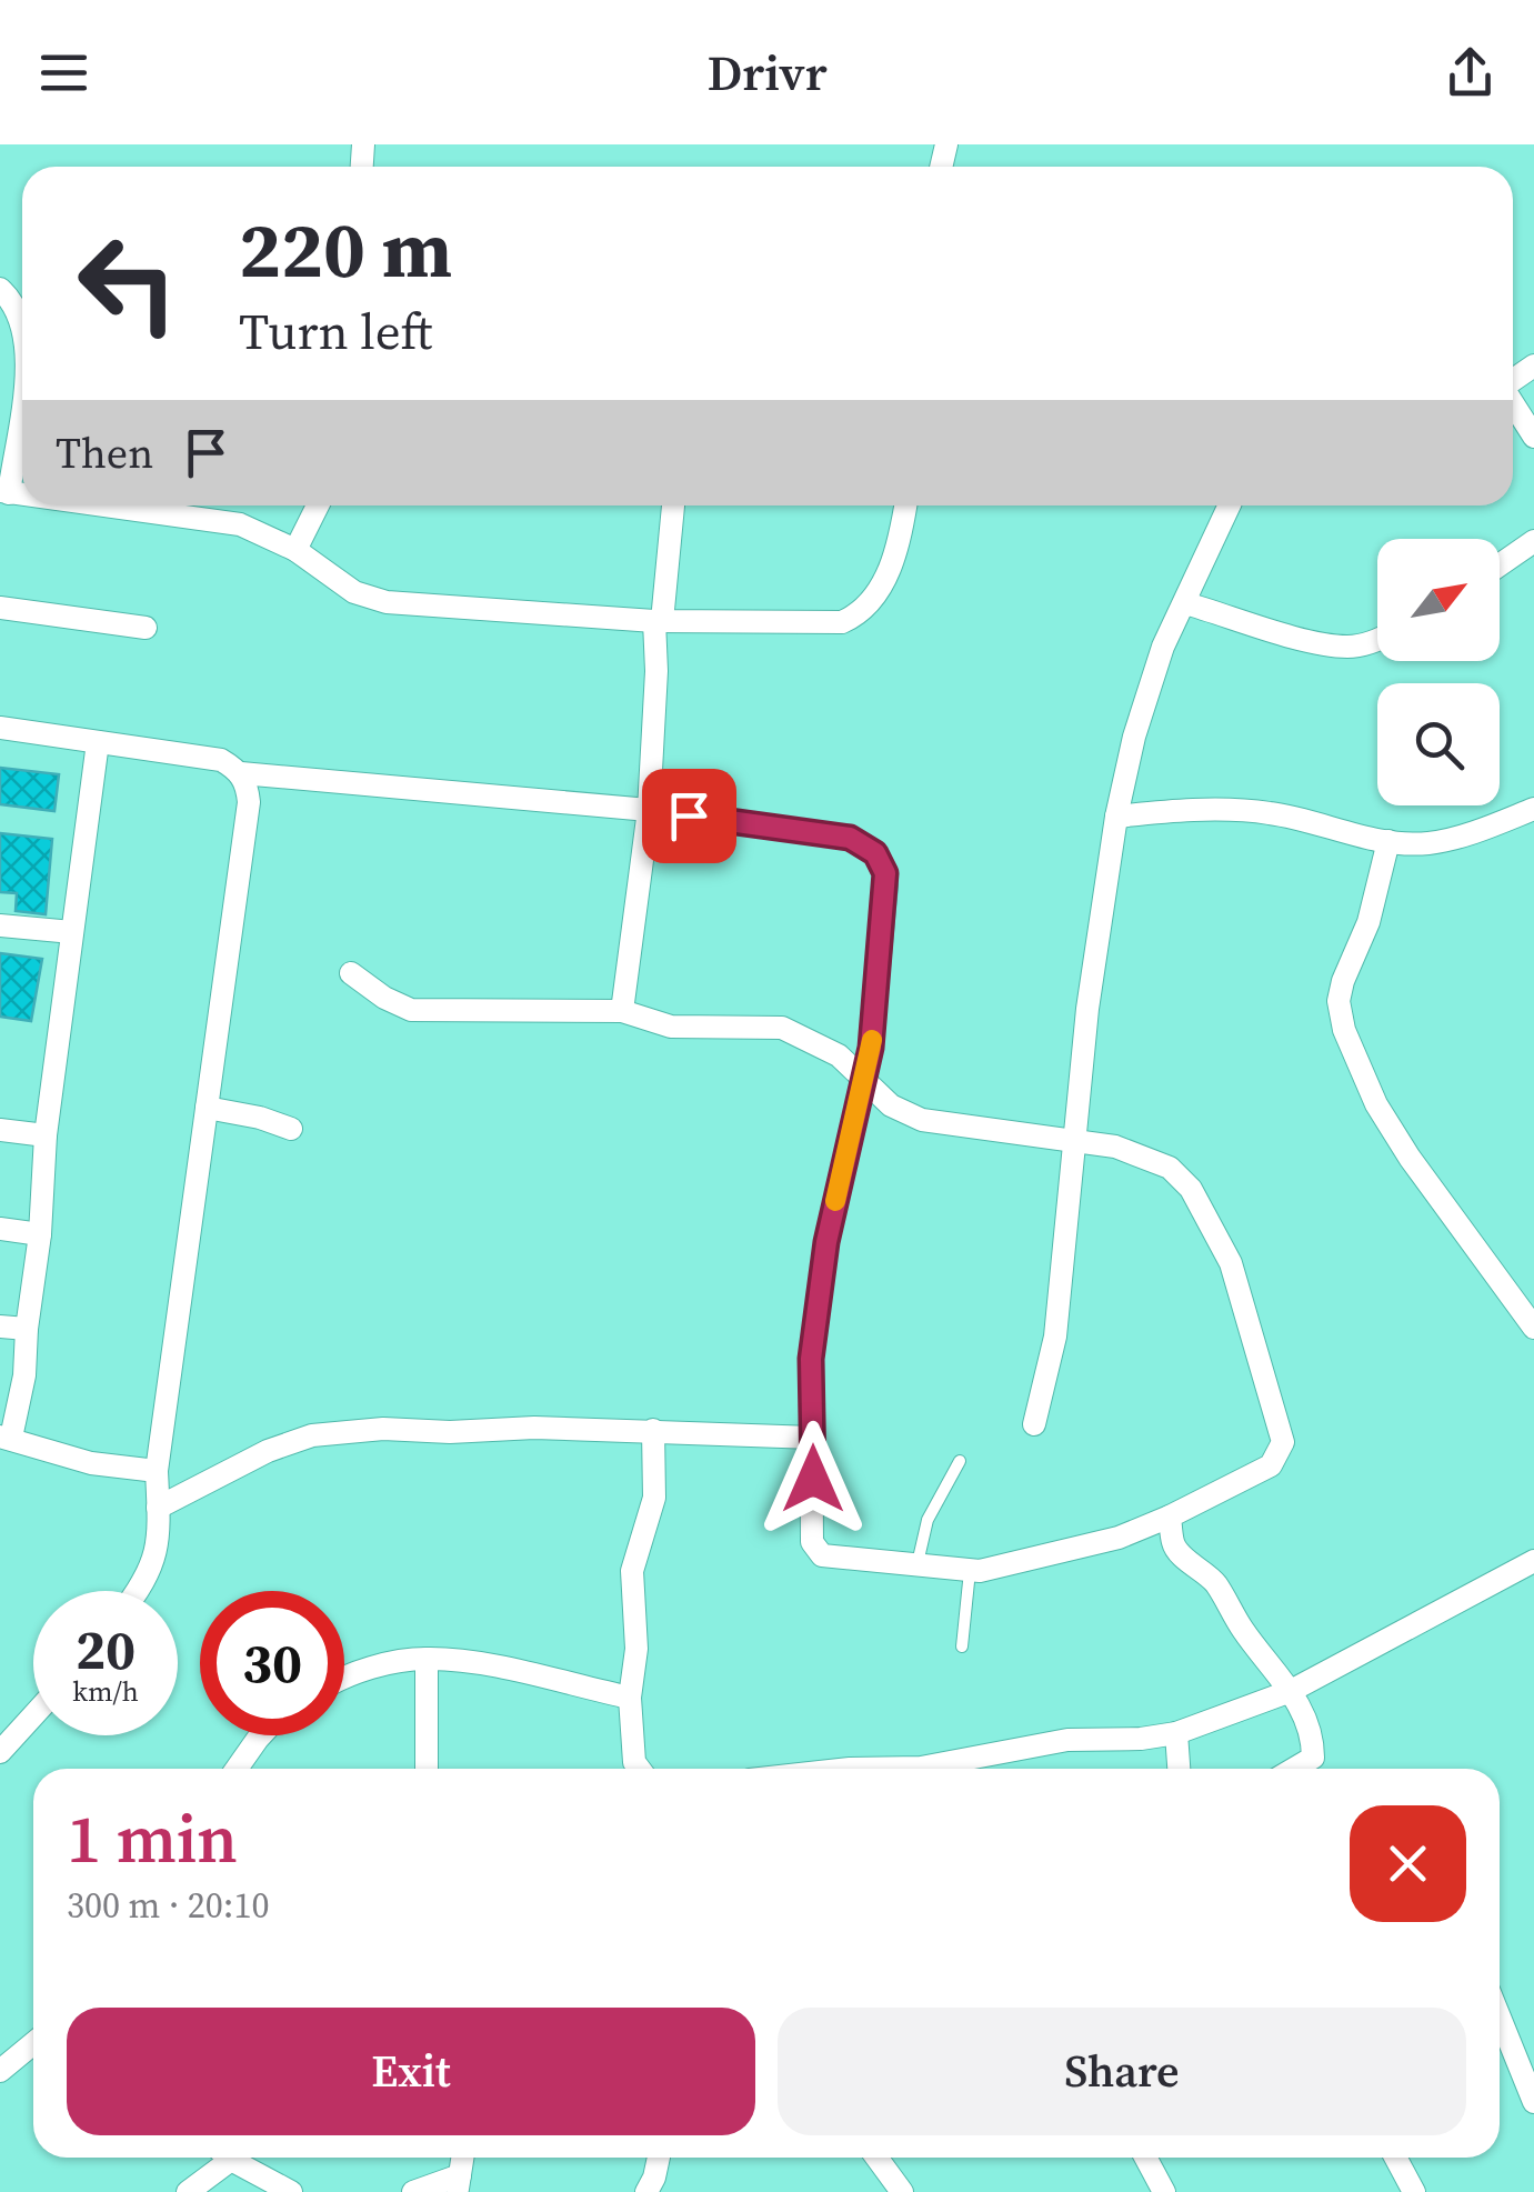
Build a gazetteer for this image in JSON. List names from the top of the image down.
{
  "north": "top right",
  "page": {
    "header": "Drivr",
    "turn": ["220 m", "Turn left"],
    "then": "Then",
    "speed": "20 km/h",
    "limit": "30",
    "heading": ["1 min", "300 m · 20:10"],
    "buttons": ["Exit", "Share"]
  }
}
